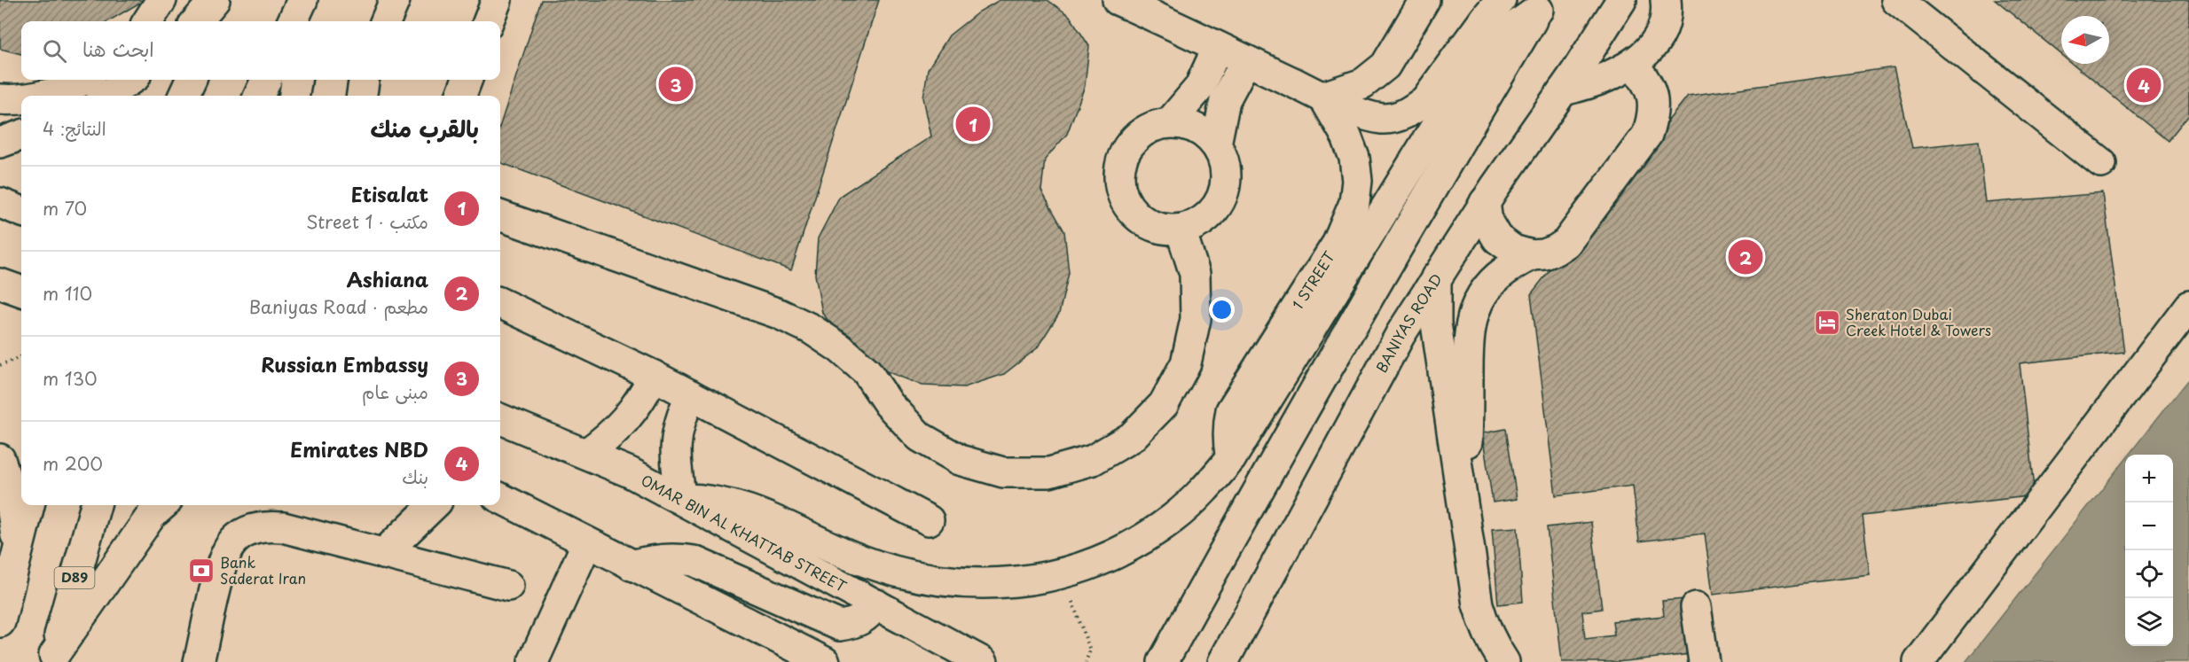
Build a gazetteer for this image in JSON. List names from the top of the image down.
{
  "streets": {
    "main road": [
      "1 STREET",
      "BANIYAS ROAD",
      "OMAR BIN AL KHATTAB STREET",
      "D89"
    ]
  },
  "places": {
    "hotel": ["Sheraton Dubai Creek Hotel & Towers"],
    "bank": ["Bank Saderat Iran"]
  },
  "north": "left",
  "page": {
    "search": "ابحث هنا",
    "pins": [
      "3",
      "4",
      "1",
      "2"
    ],
    "heading": ["بالقرب منك", "النتائج: 4"],
    "list": [
      {
        "mark": "1",
        "name": "Etisalat",
        "note": "مكتب · 1 Street",
        "value": "70 m"
      },
      {
        "mark": "2",
        "name": "Ashiana",
        "note": "مطعم · Baniyas Road",
        "value": "110 m"
      },
      {
        "mark": "3",
        "name": "Russian Embassy",
        "note": "مبنى عام",
        "value": "130 m"
      },
      {
        "mark": "4",
        "name": "Emirates NBD",
        "note": "بنك",
        "value": "200 m"
      }
    ],
    "map_buttons": ["+", "−"]
  }
}
